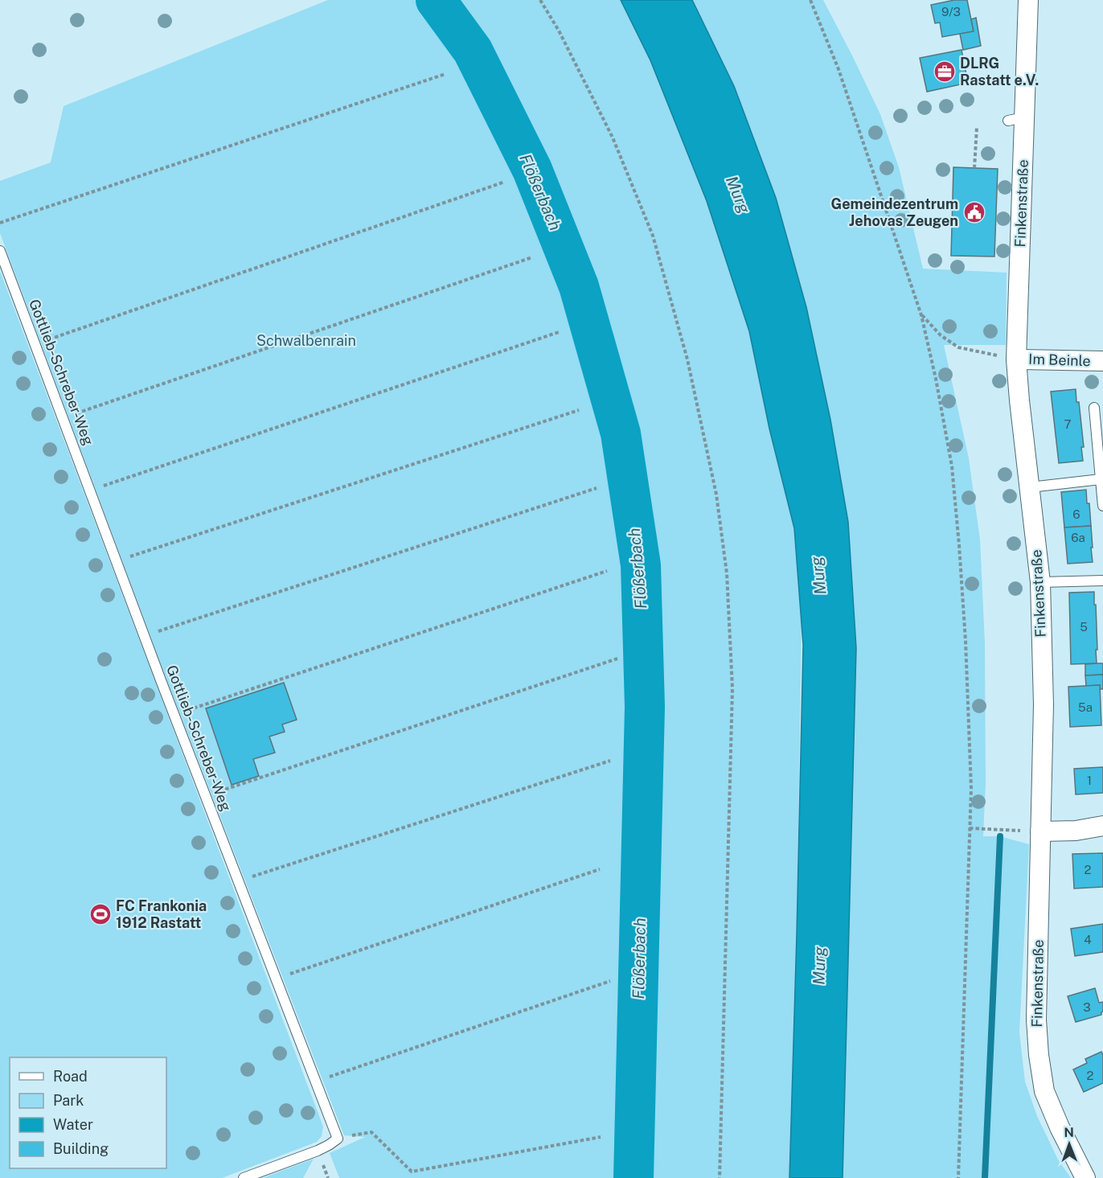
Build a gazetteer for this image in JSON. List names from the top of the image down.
{
  "streets": {
    "street": ["Finkenstraße", "Im Beinle"],
    "lane": ["Gottlieb-Schreber-Weg"]
  },
  "crossings": [
    ["Finkenstraße", "Im Beinle"]
  ],
  "water": ["Flößerbach", "Murg"],
  "parks": ["Schwalbenrain"],
  "places": {
    "office": ["DLRG Rastatt e.V."],
    "public building": ["Gemeindezentrum Jehovas Zeugen"],
    "sports": ["FC Frankonia 1912 Rastatt"]
  },
  "house_numbers": [
    "9/3",
    "7",
    "6",
    "6a",
    "5",
    "5a",
    "1",
    "2",
    "4",
    "3",
    "2"
  ],
  "legend": [
    "Road",
    "Park",
    "Water",
    "Building"
  ],
  "north": "top"
}
